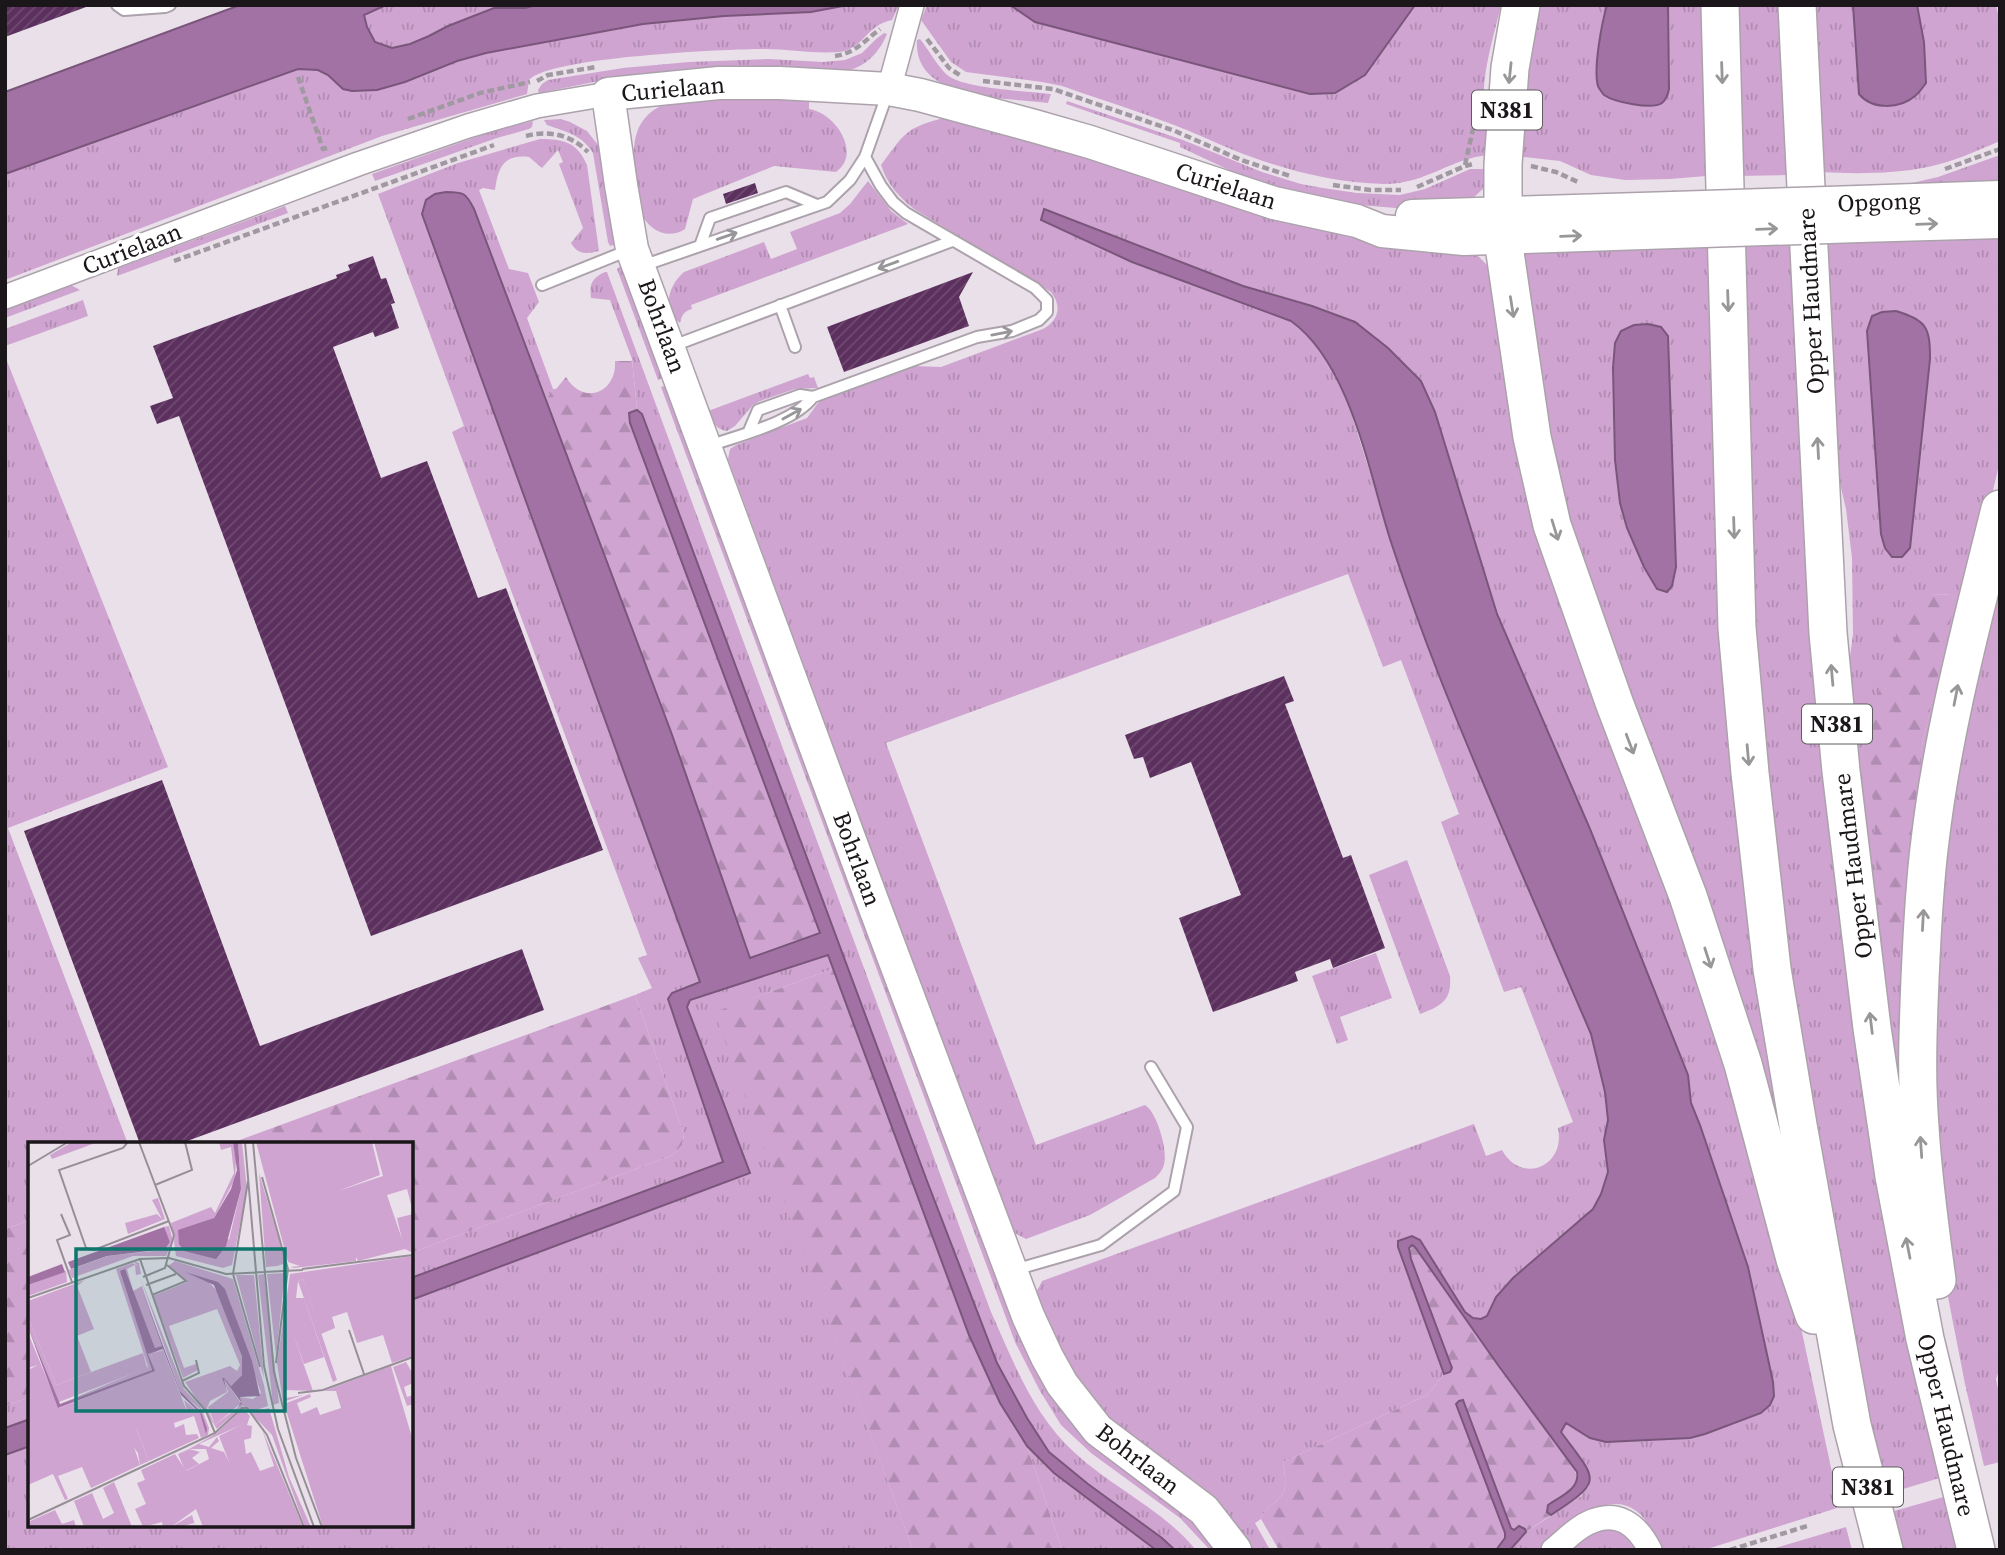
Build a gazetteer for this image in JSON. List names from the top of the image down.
{
  "streets": {
    "highway": ["N381", "Opper Haudmare"],
    "main road": ["Curielaan", "Opgong", "Bohrlaan"]
  },
  "crossings": [
    ["Curielaan", "N381"],
    ["Curielaan", "Opgong"],
    ["Curielaan", "Bohrlaan"],
    ["N381", "Opper Haudmare"]
  ]
}
